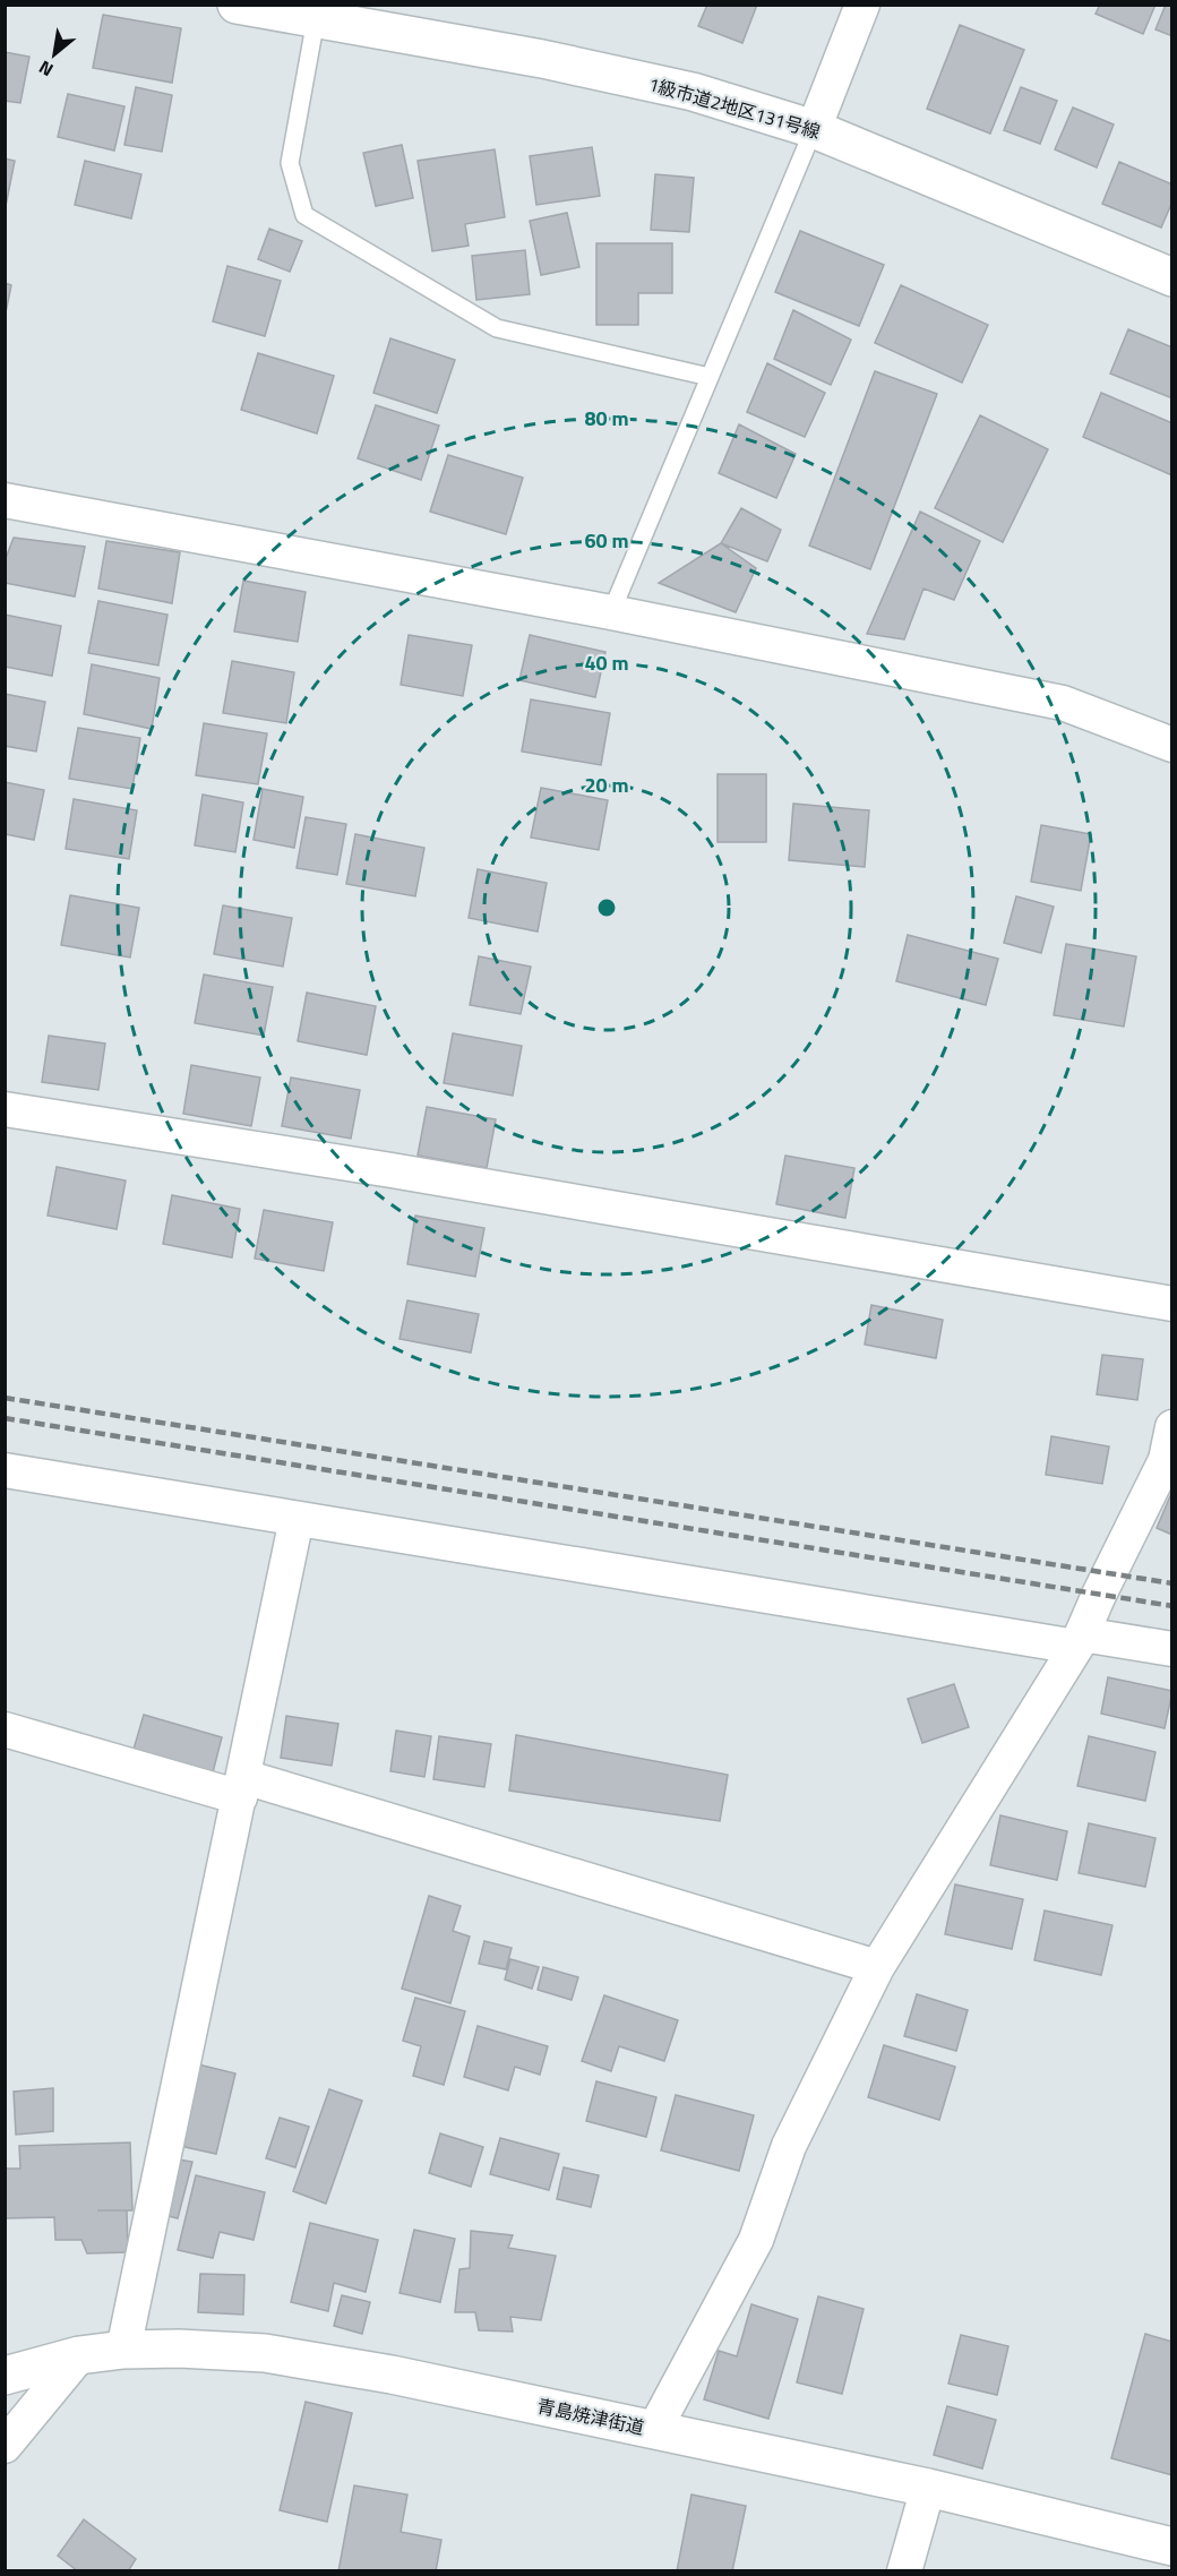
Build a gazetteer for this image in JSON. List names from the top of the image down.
{
  "streets": {
    "main road": ["1級市道2地区131号線", "青島焼津街道"]
  },
  "north": "bottom left",
  "rings": [
    "80 m",
    "60 m",
    "40 m",
    "20 m"
  ]
}
